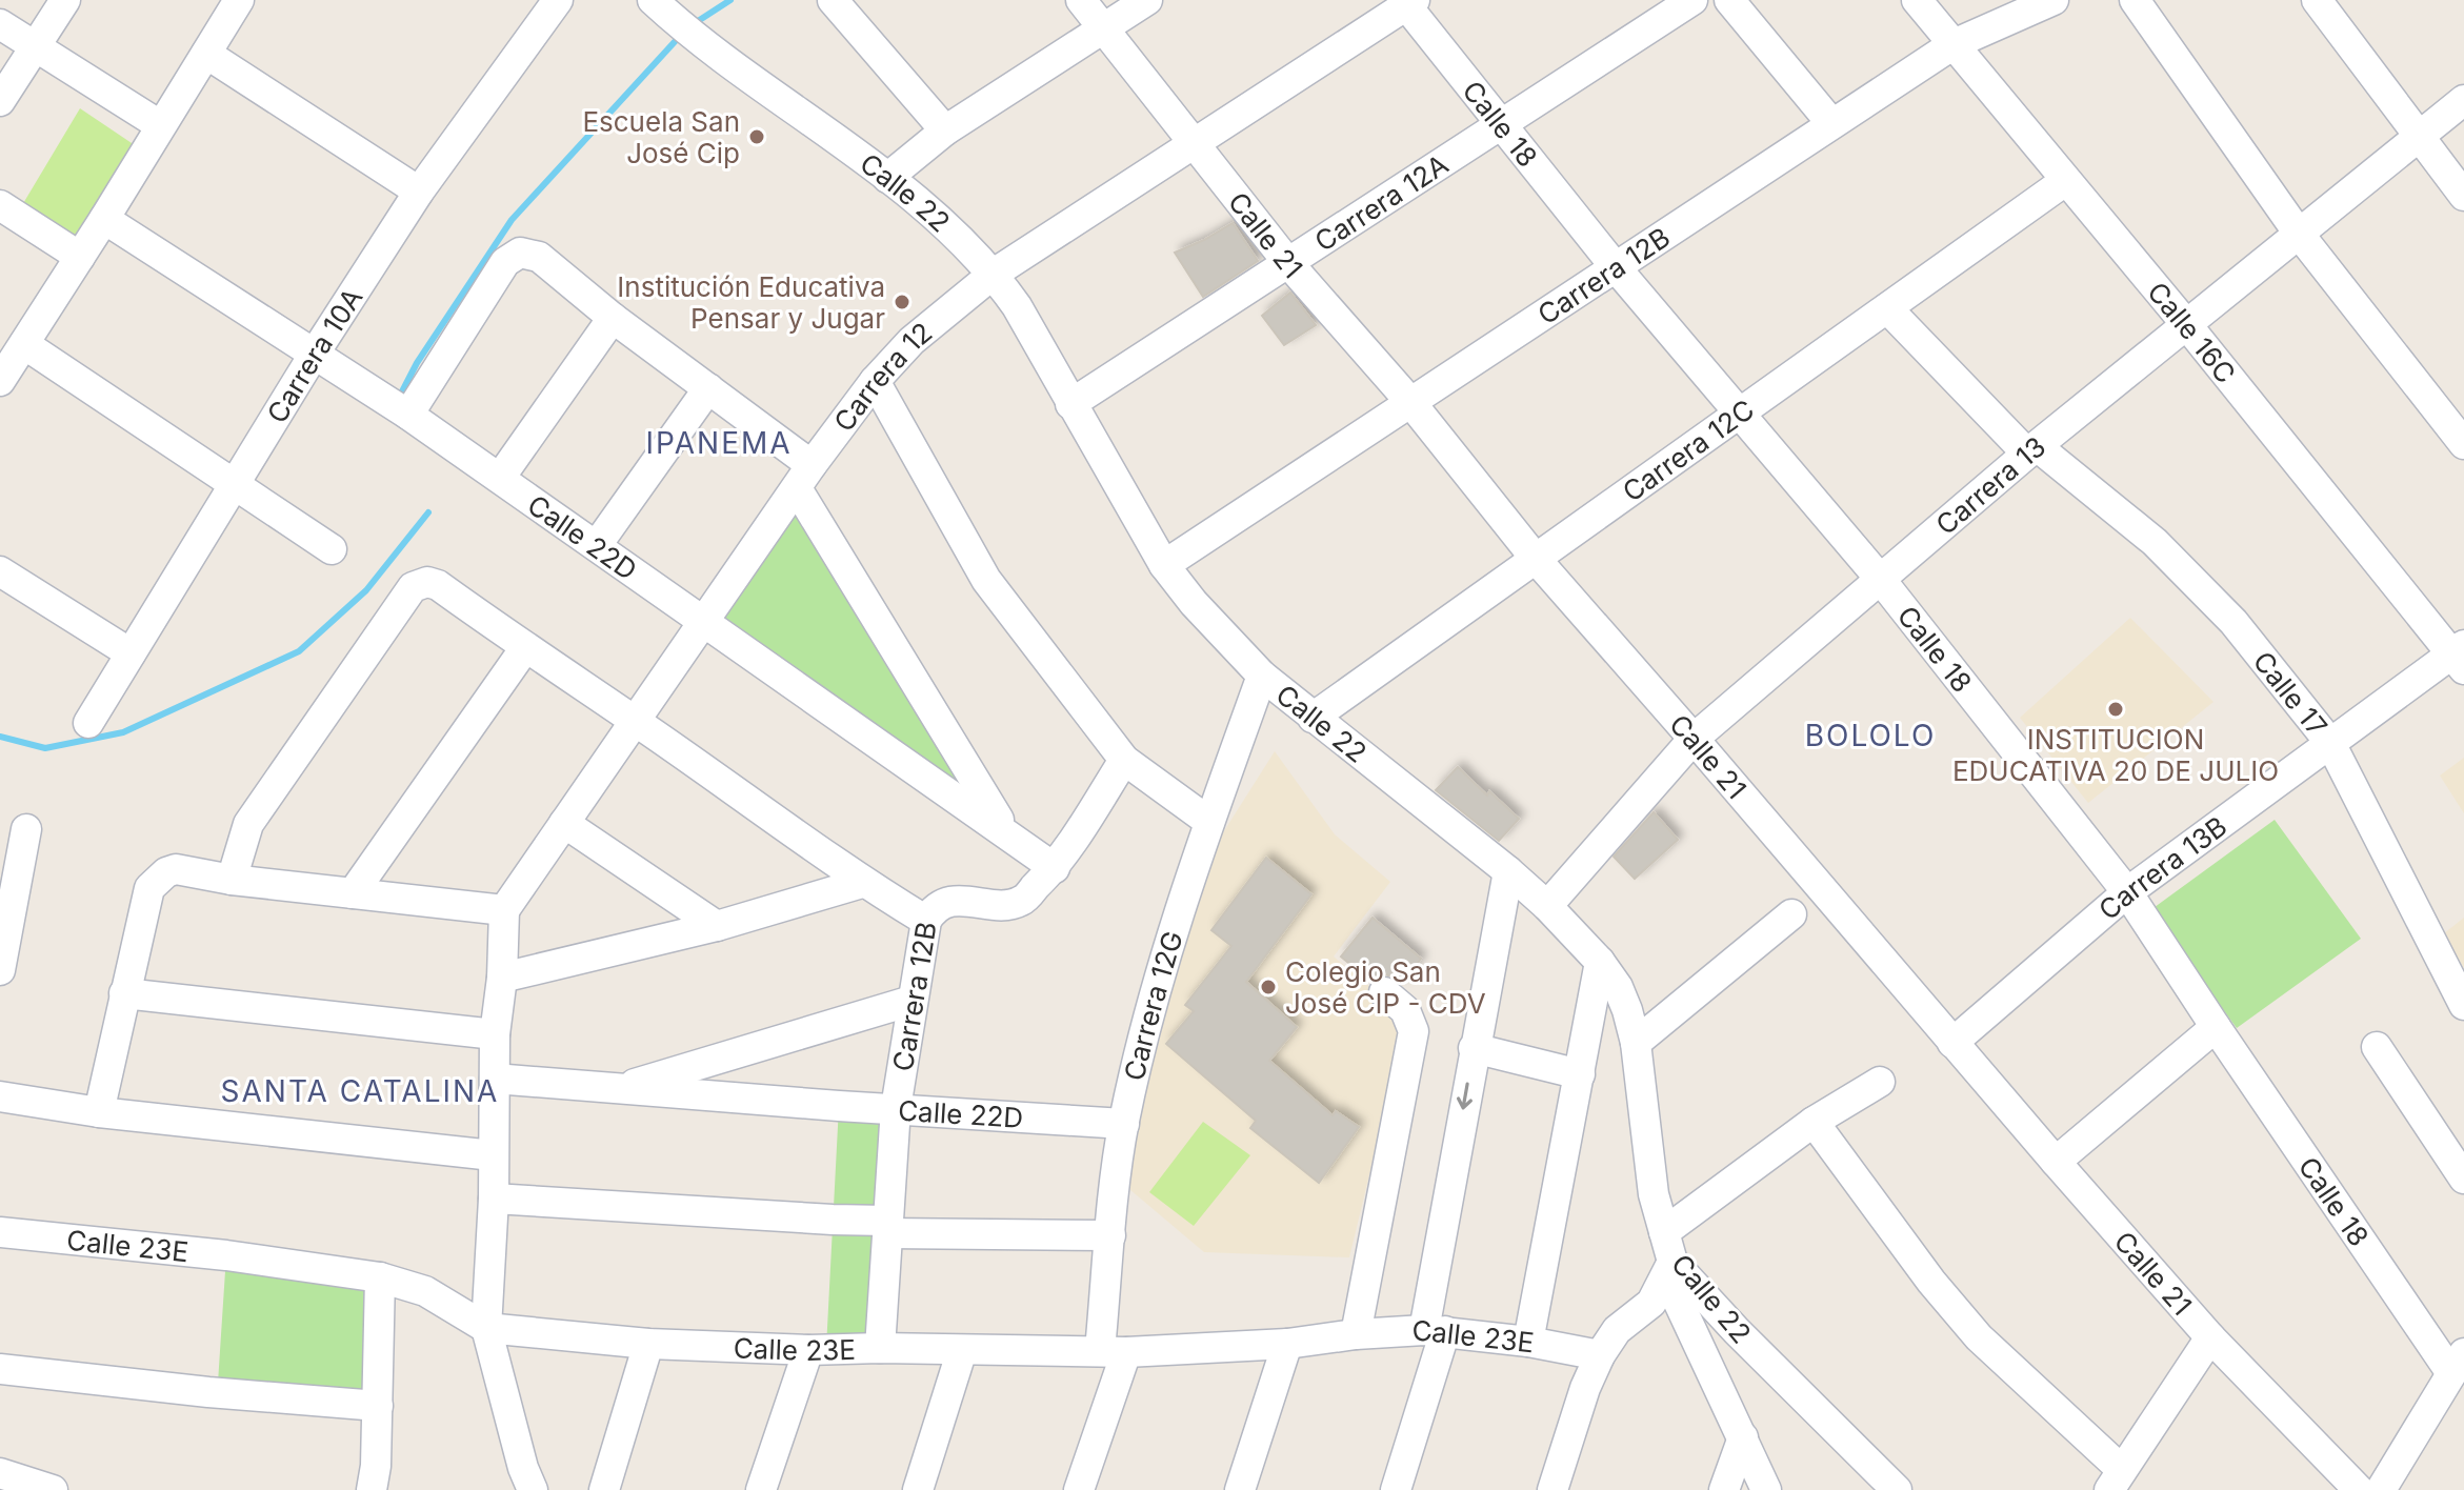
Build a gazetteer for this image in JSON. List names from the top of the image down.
{
  "streets": {
    "street": [
      "Calle 18",
      "Calle 22",
      "Carrera 12A",
      "Calle 21",
      "Carrera 12B",
      "Calle 16C",
      "Carrera 10A",
      "Carrera 12",
      "Carrera 12C",
      "Carrera 13",
      "Calle 22D",
      "Calle 17",
      "Carrera 13B",
      "Carrera 12G",
      "Calle 23E"
    ]
  },
  "crossings": [
    ["Calle 18", "Carrera 12A"],
    ["Calle 18", "Carrera 12B"],
    ["Calle 18", "Carrera 12"],
    ["Calle 18", "Carrera 12C"],
    ["Calle 18", "Carrera 13"],
    ["Calle 18", "Carrera 13B"],
    ["Calle 22", "Carrera 12A"],
    ["Calle 22", "Carrera 12B"],
    ["Calle 22", "Carrera 12"],
    ["Calle 22", "Carrera 12C"],
    ["Calle 22", "Carrera 13"],
    ["Calle 22", "Carrera 12G"],
    ["Carrera 12A", "Calle 21"],
    ["Calle 21", "Carrera 12B"],
    ["Calle 21", "Carrera 12"],
    ["Calle 21", "Carrera 12C"],
    ["Calle 21", "Carrera 13"],
    ["Calle 21", "Carrera 13B"],
    ["Carrera 12B", "Calle 16C"],
    ["Carrera 12B", "Calle 22D"],
    ["Carrera 12B", "Calle 23E"],
    ["Calle 16C", "Carrera 12C"],
    ["Calle 16C", "Carrera 13"],
    ["Calle 16C", "Carrera 13B"],
    ["Carrera 10A", "Calle 22D"],
    ["Carrera 12", "Calle 22D"],
    ["Carrera 12C", "Calle 17"],
    ["Carrera 13", "Calle 17"],
    ["Calle 22D", "Carrera 12G"],
    ["Calle 17", "Carrera 13B"],
    ["Carrera 12G", "Calle 23E"]
  ],
  "districts": ["IPANEMA", "BOLOLO", "SANTA CATALINA"],
  "places": [
    "Escuela San José Cip",
    "Institución Educativa Pensar y Jugar",
    "INSTITUCION EDUCATIVA 20 DE JULIO",
    "Colegio San José CIP - CDV"
  ]
}
